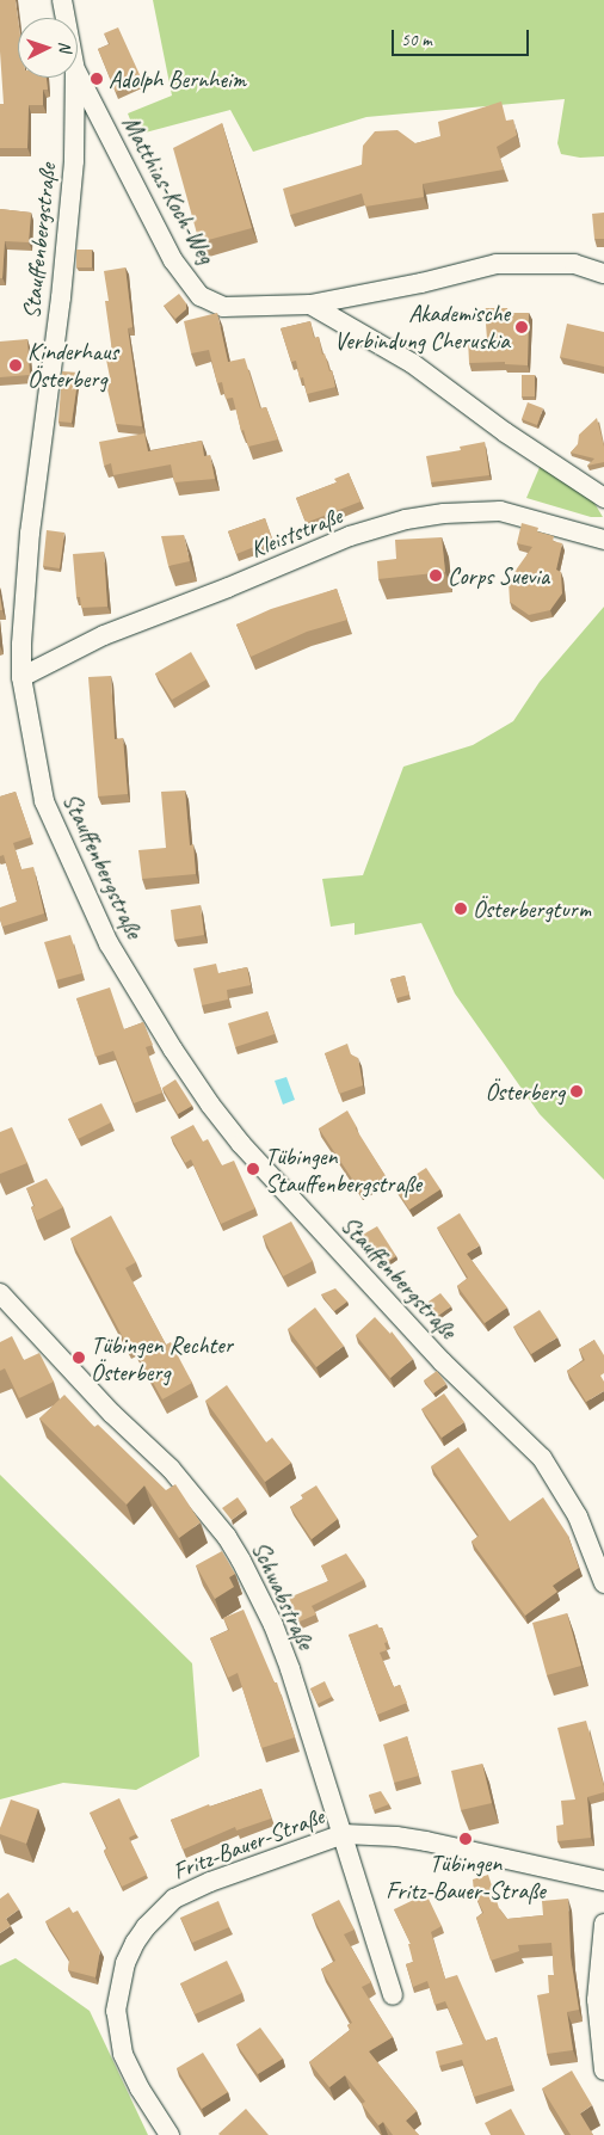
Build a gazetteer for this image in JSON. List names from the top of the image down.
{
  "streets": {
    "street": [
      "Matthias-Koch-Weg",
      "Stauffenbergstraße",
      "Kleiststraße",
      "Schwabstraße",
      "Fritz-Bauer-Straße"
    ]
  },
  "crossings": [
    ["Stauffenbergstraße", "Kleiststraße"],
    ["Schwabstraße", "Fritz-Bauer-Straße"]
  ],
  "places": [
    "Adolph Bernheim",
    "Akademische Verbindung Cheruskia",
    "Kinderhaus Österberg",
    "Corps Suevia",
    "Österbergturm",
    "Österberg",
    "Tübingen Stauffenbergstraße",
    "Tübingen Rechter Österberg",
    "Tübingen Fritz-Bauer-Straße"
  ],
  "scale_bar": "50 m",
  "north": "right"
}
